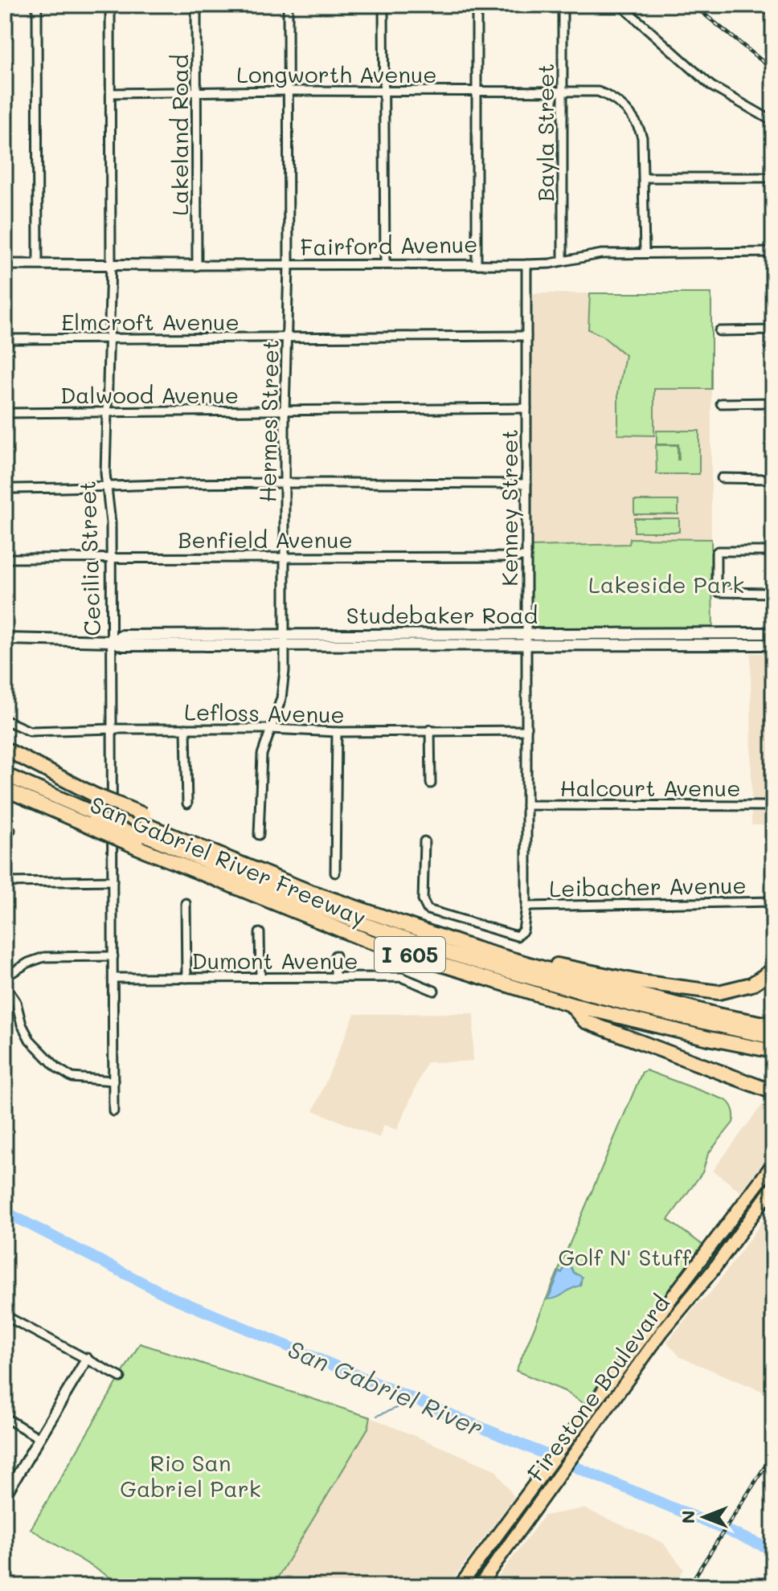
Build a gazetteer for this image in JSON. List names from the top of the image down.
{
  "streets": {
    "highway": ["San Gabriel River Freeway", "I 605"],
    "main road": ["Studebaker Road", "Firestone Boulevard"],
    "street": [
      "Longworth Avenue",
      "Bayla Street",
      "Lakeland Road",
      "Fairford Avenue",
      "Elmcroft Avenue",
      "Dalwood Avenue",
      "Hermes Street",
      "Kenney Street",
      "Benfield Avenue",
      "Cecilia Street",
      "Lefloss Avenue",
      "Halcourt Avenue",
      "Leibacher Avenue",
      "Dumont Avenue"
    ]
  },
  "crossings": [
    ["Longworth Avenue", "Bayla Street"],
    ["Longworth Avenue", "Lakeland Road"],
    ["Longworth Avenue", "Hermes Street"],
    ["Longworth Avenue", "Cecilia Street"],
    ["Bayla Street", "Fairford Avenue"],
    ["Lakeland Road", "Fairford Avenue"],
    ["Fairford Avenue", "Hermes Street"],
    ["Fairford Avenue", "Kenney Street"],
    ["Fairford Avenue", "Cecilia Street"],
    ["Elmcroft Avenue", "Hermes Street"],
    ["Elmcroft Avenue", "Kenney Street"],
    ["Elmcroft Avenue", "Cecilia Street"],
    ["Dalwood Avenue", "Hermes Street"],
    ["Dalwood Avenue", "Kenney Street"],
    ["Dalwood Avenue", "Cecilia Street"],
    ["Hermes Street", "Benfield Avenue"],
    ["Hermes Street", "Studebaker Road"],
    ["Hermes Street", "Lefloss Avenue"],
    ["Kenney Street", "Benfield Avenue"],
    ["Kenney Street", "Studebaker Road"],
    ["Kenney Street", "Lefloss Avenue"],
    ["Kenney Street", "Halcourt Avenue"],
    ["Kenney Street", "Leibacher Avenue"],
    ["Benfield Avenue", "Cecilia Street"],
    ["Cecilia Street", "Studebaker Road"],
    ["Cecilia Street", "Lefloss Avenue"],
    ["Cecilia Street", "Dumont Avenue"]
  ],
  "water": ["San Gabriel River"],
  "parks": ["Lakeside Park", "Golf N' Stuff", "Rio San Gabriel Park"],
  "north": "left"
}
